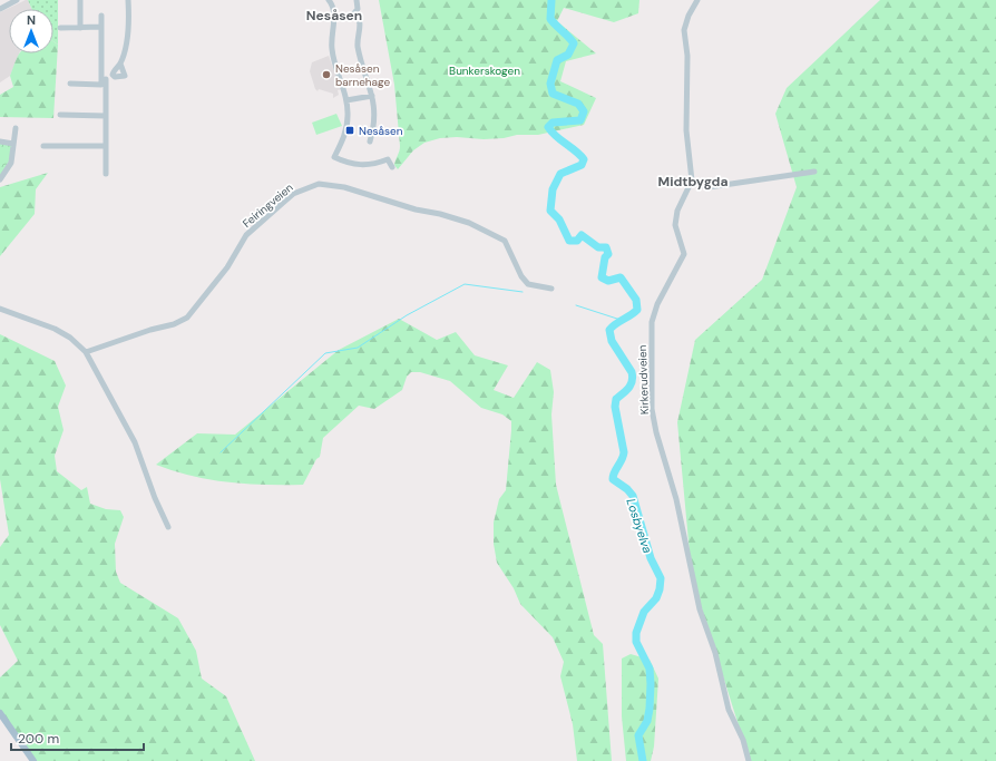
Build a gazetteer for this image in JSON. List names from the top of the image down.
{
  "streets": {
    "street": ["Feiringveien", "Kirkerudveien"]
  },
  "districts": ["Nesåsen", "Midtbygda"],
  "water": ["Losbyelva"],
  "parks": ["Bunkerskogen"],
  "places": {
    "other": ["Nesåsen barnehage"],
    "transit": ["Nesåsen"]
  },
  "scale_bar": "200 m",
  "north": "top"
}
